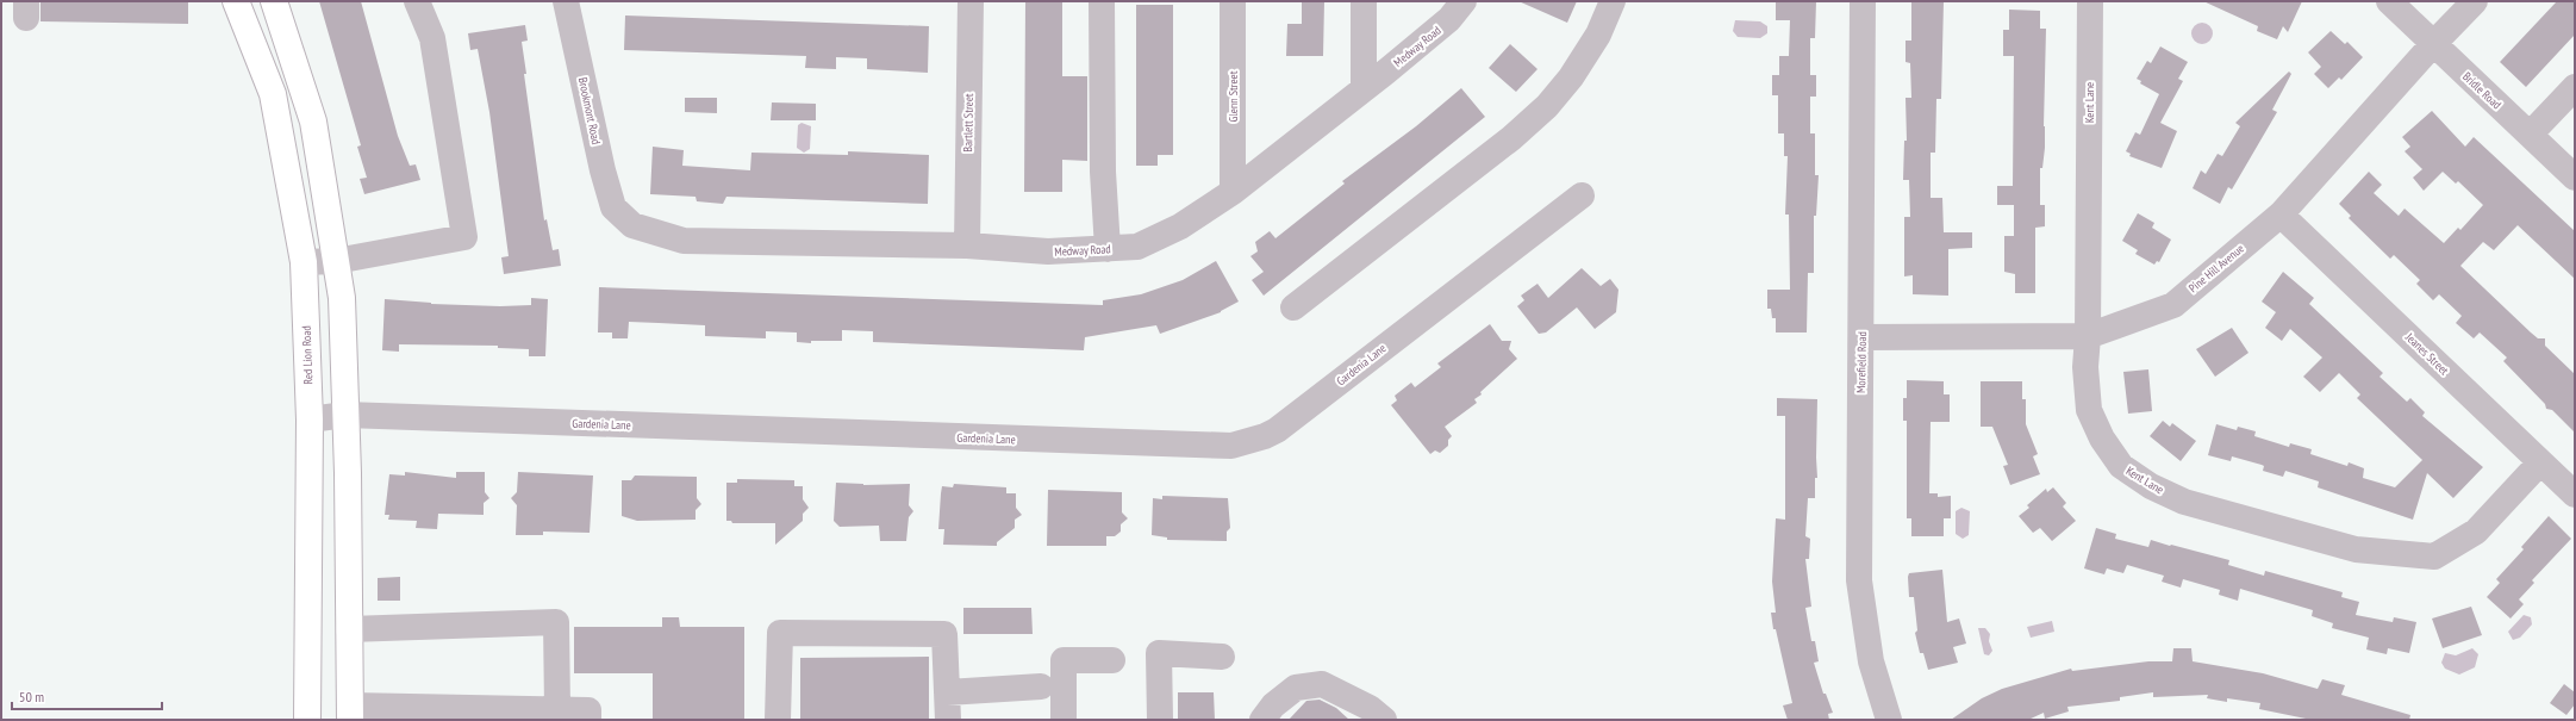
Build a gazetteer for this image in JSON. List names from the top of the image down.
{
  "streets": {
    "main road": ["Red Lion Road"],
    "street": [
      "Medway Road",
      "Bridle Road",
      "Glenn Street",
      "Kent Lane",
      "Brookmont Road",
      "Bartlett Street",
      "Pine Hill Avenue",
      "Jeanes Street",
      "Morefield Road",
      "Gardenia Lane"
    ]
  },
  "crossings": [
    ["Medway Road", "Glenn Street"],
    ["Medway Road", "Brookmont Road"],
    ["Medway Road", "Bartlett Street"],
    ["Bridle Road", "Pine Hill Avenue"],
    ["Kent Lane", "Pine Hill Avenue"],
    ["Kent Lane", "Jeanes Street"],
    ["Pine Hill Avenue", "Jeanes Street"],
    ["Pine Hill Avenue", "Morefield Road"],
    ["Red Lion Road", "Gardenia Lane"]
  ],
  "scale_bar": "50 m"
}
